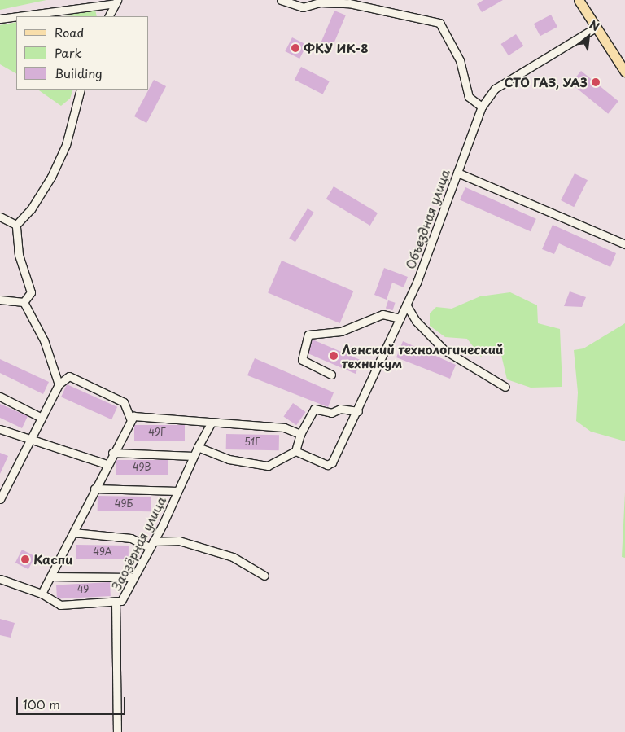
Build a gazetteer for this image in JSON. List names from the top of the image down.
{
  "streets": {
    "street": ["Объездная улица", "Заозёрная улица"]
  },
  "places": [
    "ФКУ ИК-8",
    "СТО ГАЗ, УАЗ",
    "Ленский технологический техникум",
    "Каспи"
  ],
  "house_numbers": [
    "49Г",
    "51Г",
    "49В",
    "49Б",
    "49А",
    "49"
  ],
  "legend": ["Road", "Park", "Building"],
  "scale_bar": "100 m",
  "north": "top right"
}
